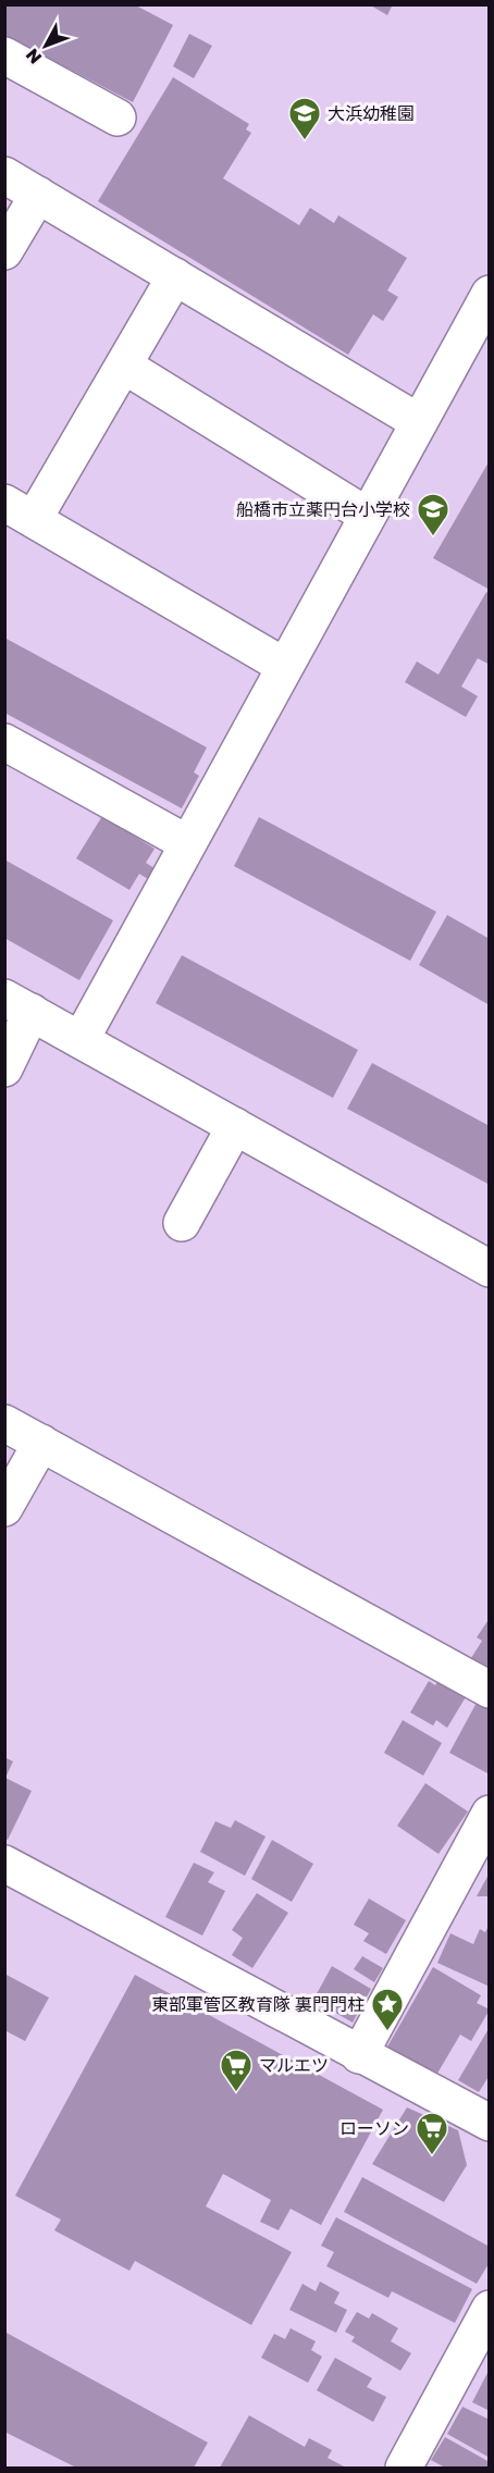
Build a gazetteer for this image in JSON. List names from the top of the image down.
{
  "places": {
    "school or university": ["大浜幼稚園", "船橋市立薬円台小学校"],
    "place": ["東部軍管区教育隊 裏門門柱"],
    "supermarket": ["マルエツ", "ローソン"]
  },
  "north": "bottom left"
}
